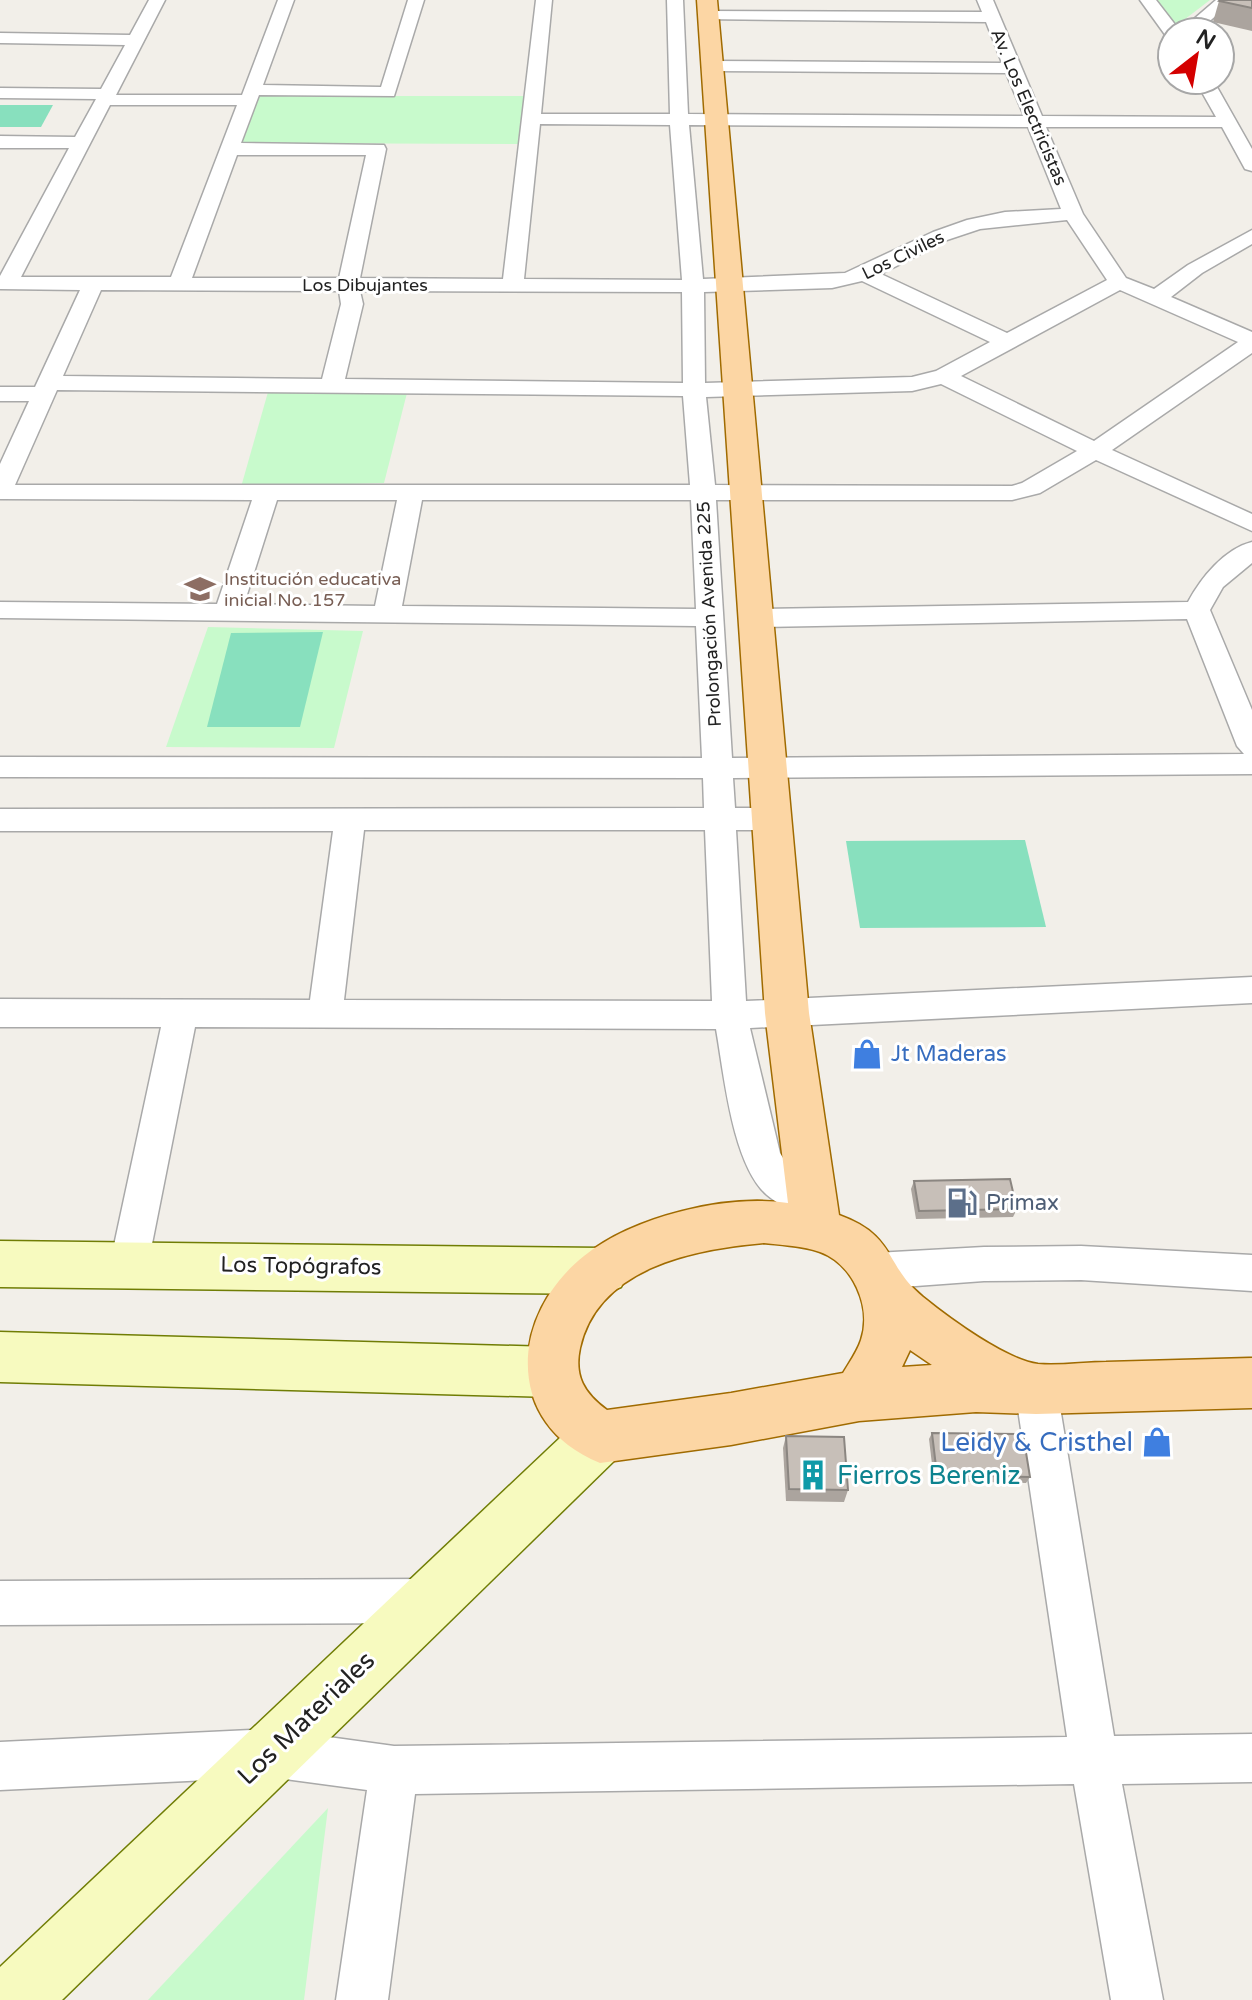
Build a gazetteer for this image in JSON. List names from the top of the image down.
{
  "streets": {
    "main road": ["Prolongación Avenida 225", "Los Topógrafos", "Los Materiales"],
    "street": ["Av. Los Electricistas", "Los Civiles", "Los Dibujantes"]
  },
  "crossings": [
    ["Av. Los Electricistas", "Los Civiles"],
    ["Los Civiles", "Los Dibujantes"],
    ["Los Civiles", "Prolongación Avenida 225"],
    ["Los Dibujantes", "Prolongación Avenida 225"]
  ],
  "places": {
    "school or university": ["Institución educativa inicial No. 157"],
    "shop": ["Jt Maderas", "Leidy & Cristhel"],
    "fuel station": ["Primax"],
    "building": ["Fierros Bereniz"]
  },
  "north": "top right"
}
